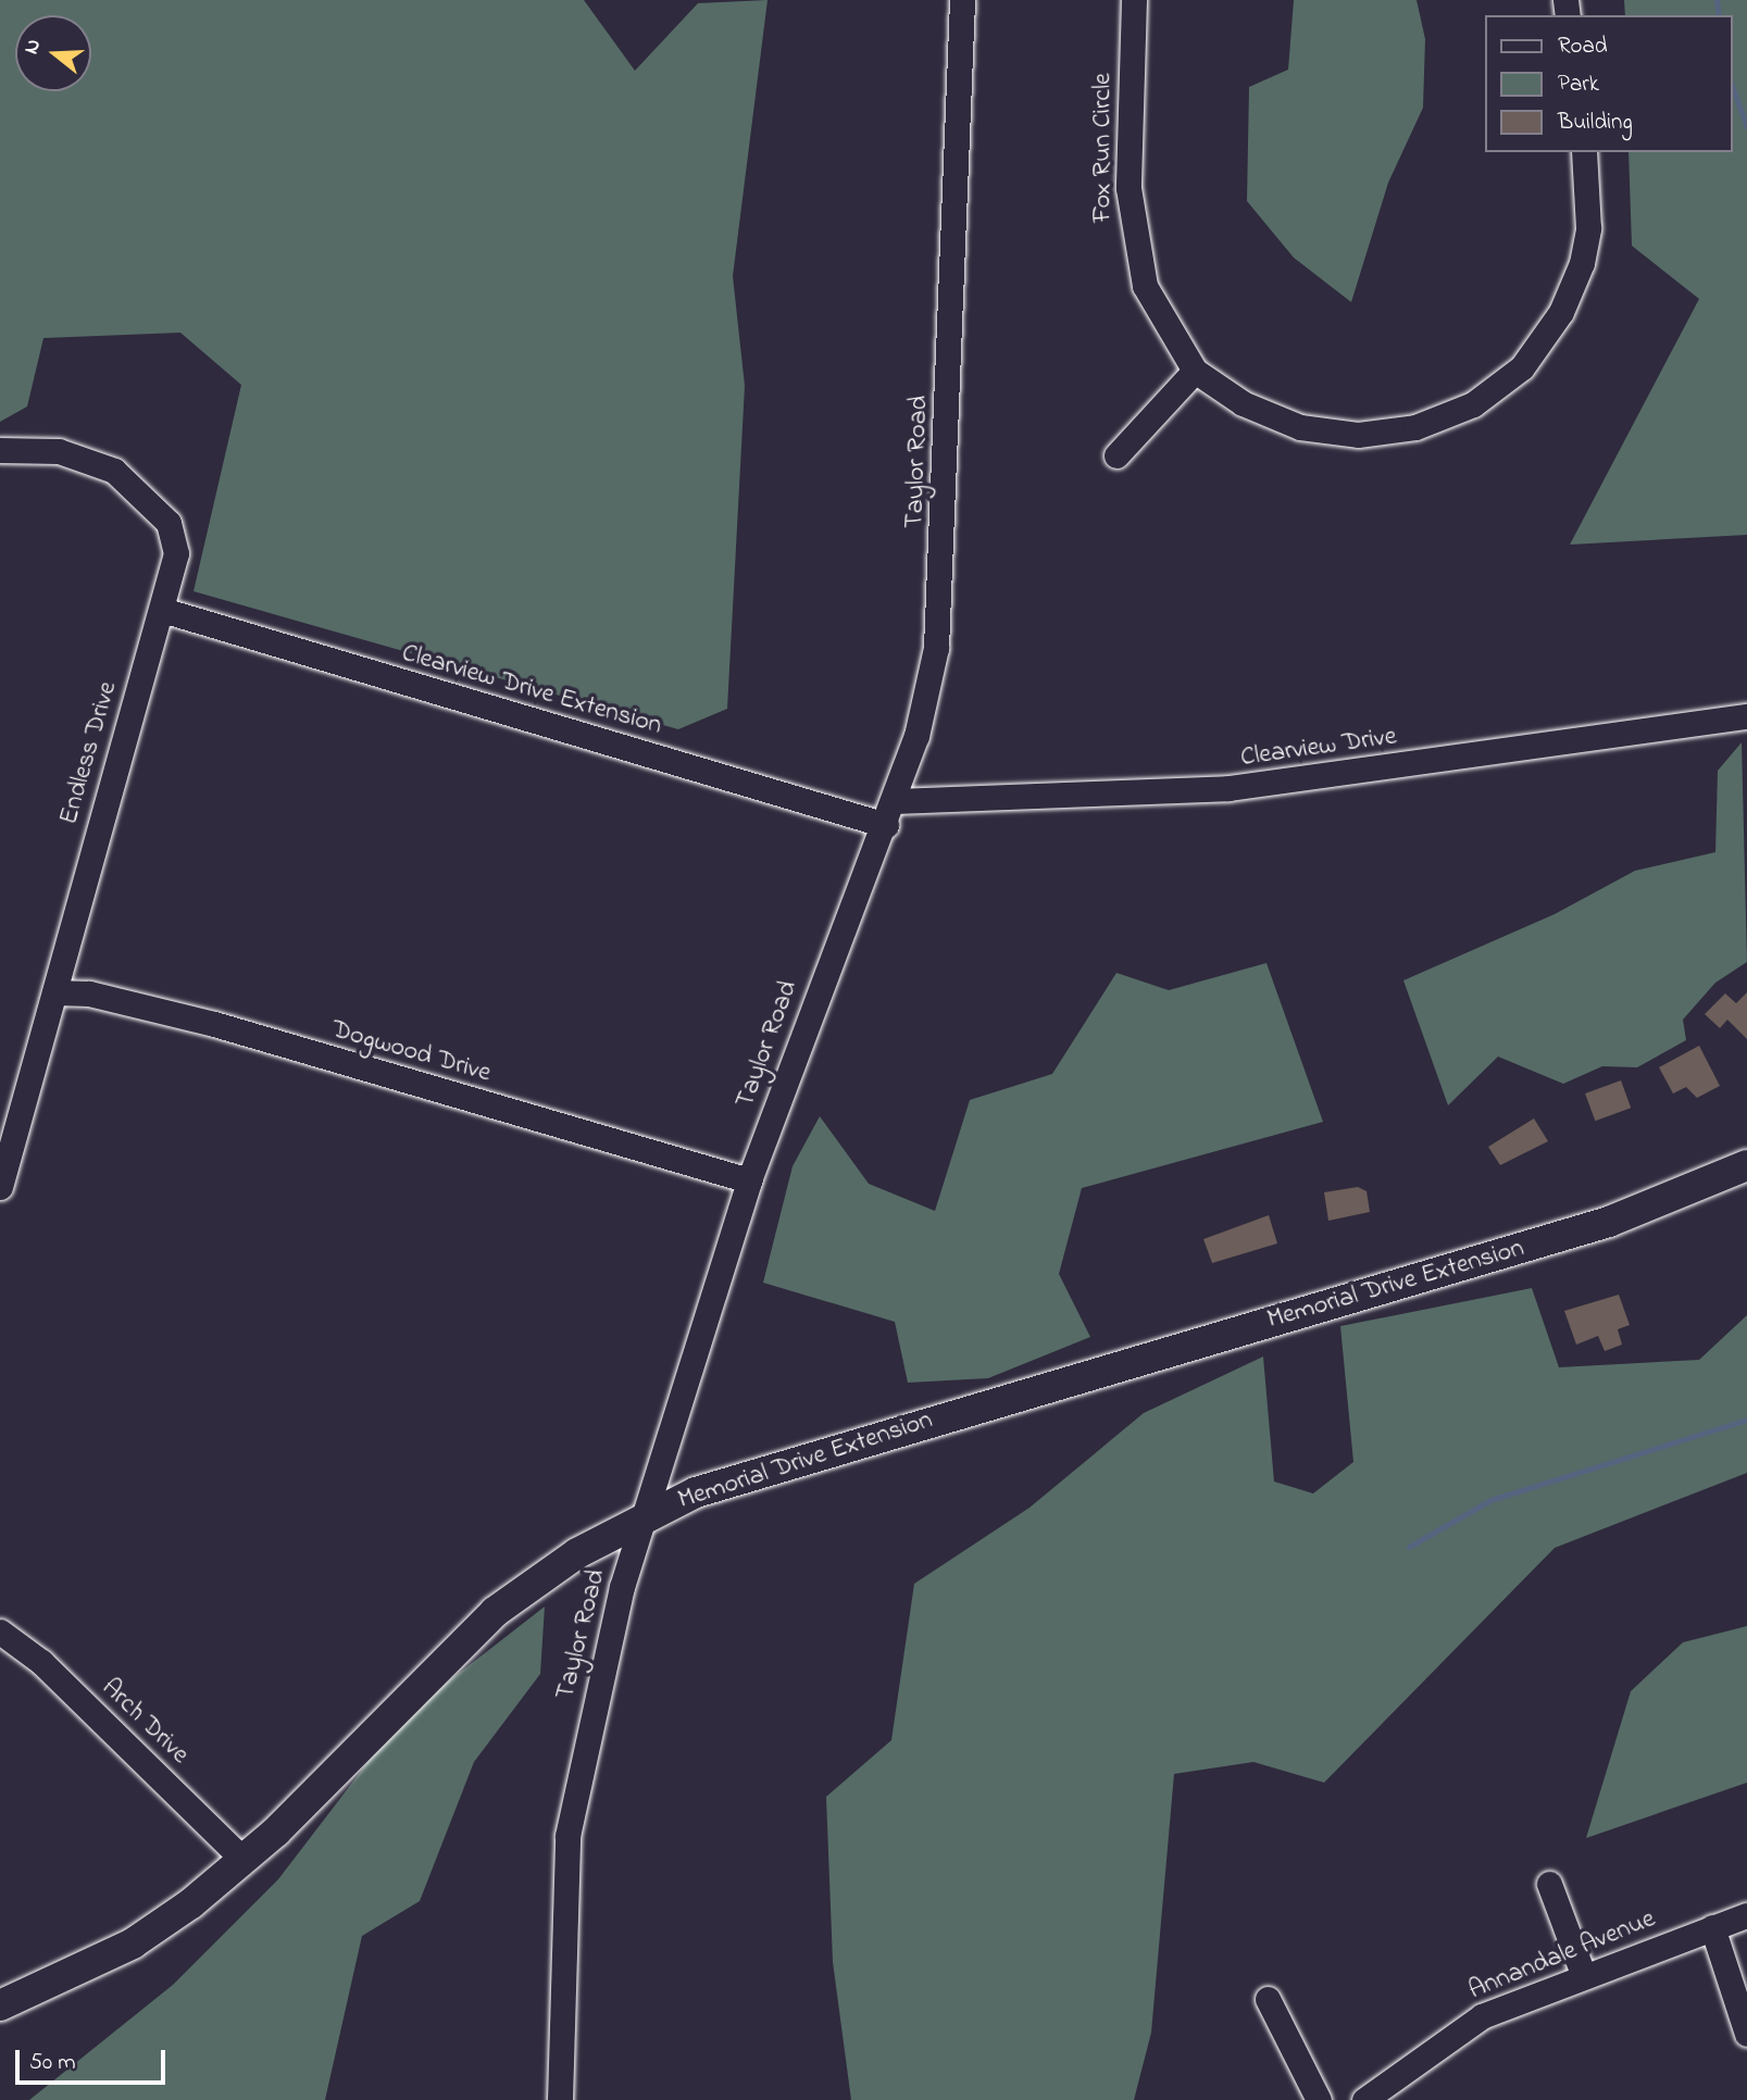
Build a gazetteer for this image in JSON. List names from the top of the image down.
{
  "streets": {
    "street": [
      "Fox Run Circle",
      "Taylor Road",
      "Clearview Drive Extension",
      "Clearview Drive",
      "Endless Drive",
      "Dogwood Drive",
      "Memorial Drive Extension",
      "Arch Drive",
      "Annandale Avenue"
    ]
  },
  "crossings": [
    ["Taylor Road", "Clearview Drive Extension"],
    ["Taylor Road", "Clearview Drive"],
    ["Taylor Road", "Dogwood Drive"],
    ["Taylor Road", "Memorial Drive Extension"],
    ["Clearview Drive Extension", "Endless Drive"],
    ["Endless Drive", "Dogwood Drive"],
    ["Memorial Drive Extension", "Arch Drive"]
  ],
  "legend": ["Road", "Park", "Building"],
  "scale_bar": "50 m",
  "north": "left"
}
